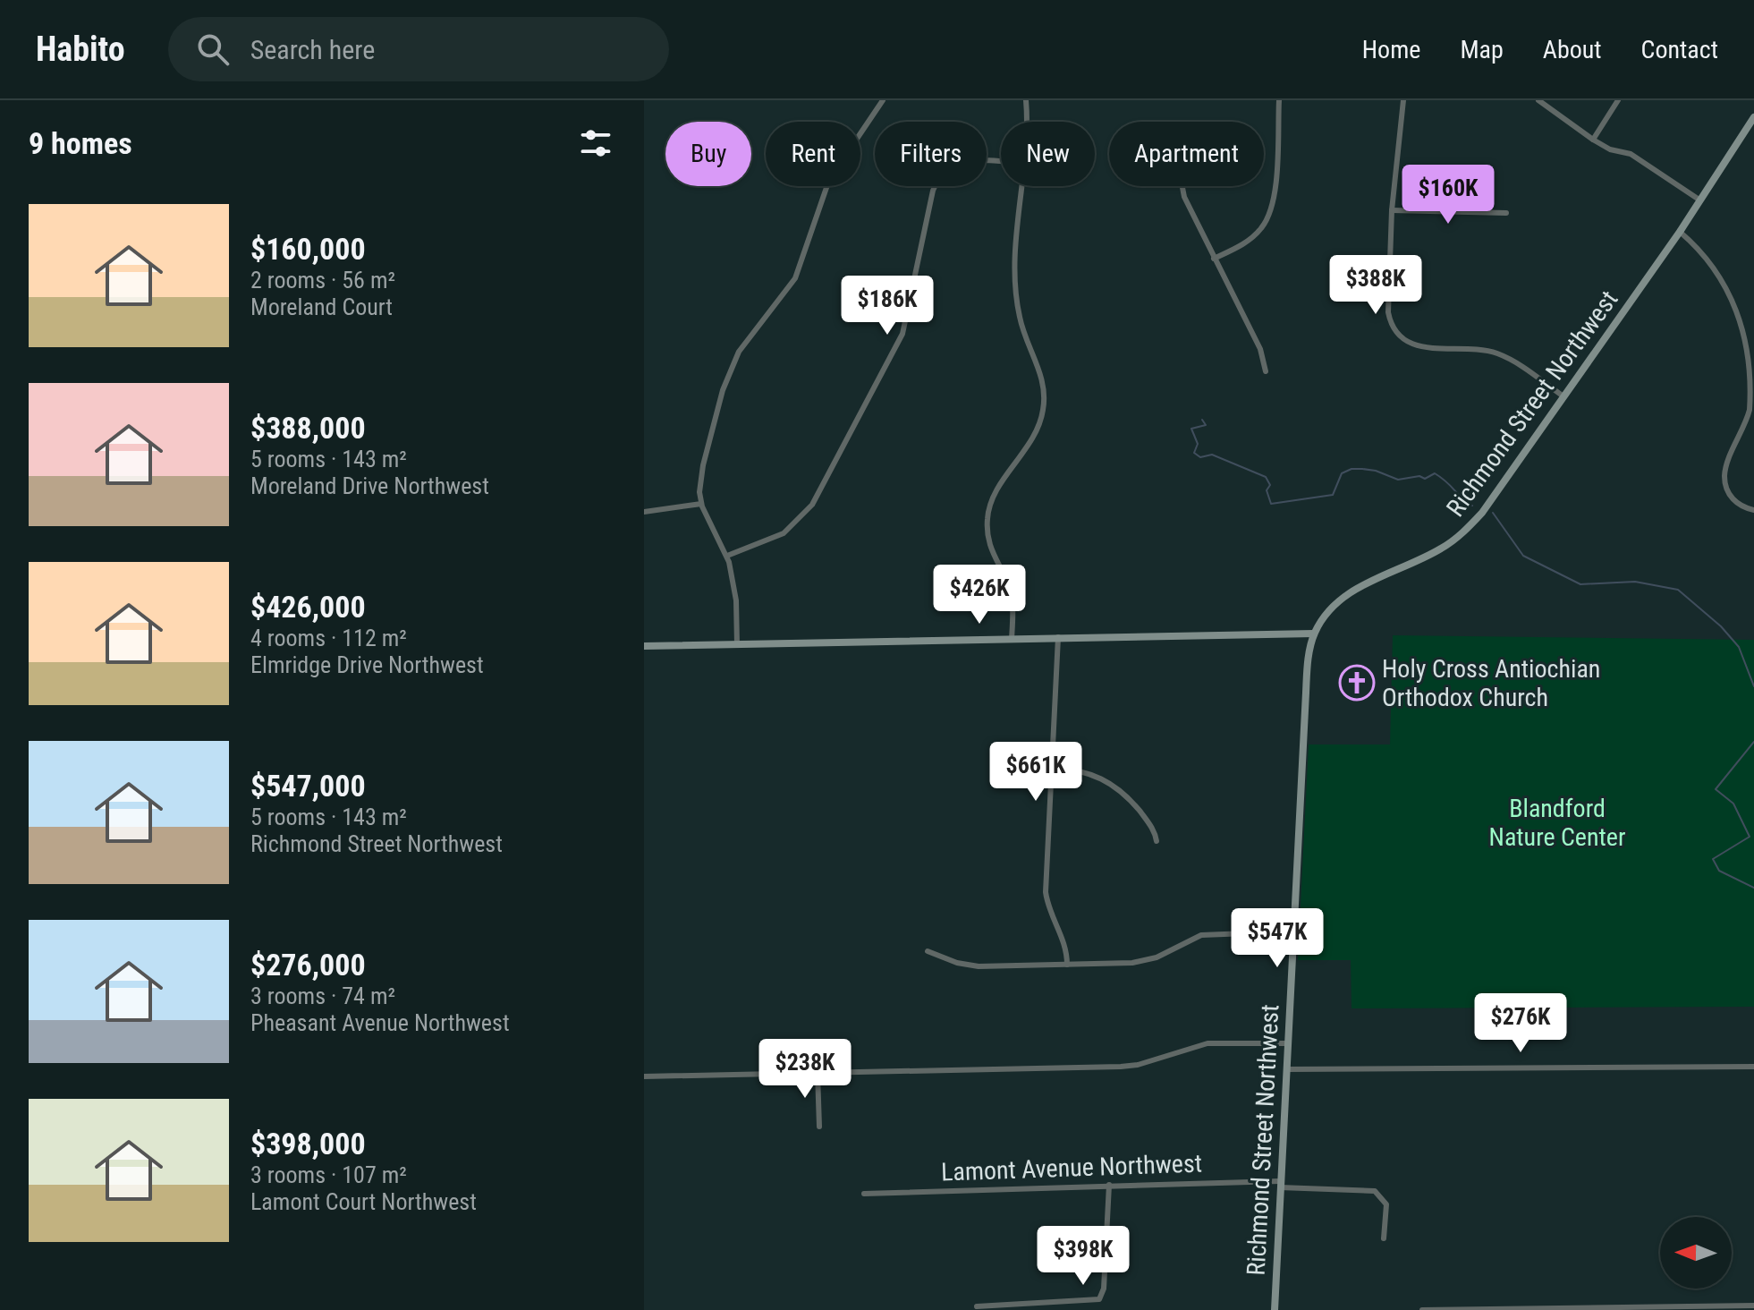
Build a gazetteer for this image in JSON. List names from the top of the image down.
{
  "streets": {
    "street": ["Richmond Street Northwest", "Lamont Avenue Northwest"]
  },
  "crossings": [
    ["Richmond Street Northwest", "Lamont Avenue Northwest"]
  ],
  "parks": ["Blandford Nature Center"],
  "places": {
    "church": ["Holy Cross Antiochian Orthodox Church"]
  },
  "north": "left",
  "page": {
    "header": "Habito",
    "search": "Search here",
    "nav": [
      "Home",
      "Map",
      "About",
      "Contact"
    ],
    "heading": "9 homes",
    "chip": [
      "Buy",
      "Rent",
      "Filters",
      "New",
      "Apartment"
    ],
    "price": [
      "$160K",
      "$388K",
      "$186K",
      "$426K",
      "$661K",
      "$547K",
      "$276K",
      "$238K",
      "$398K"
    ],
    "list": [
      {
        "name": "$160,000",
        "note": "2 rooms · 56 m² · Moreland Court"
      },
      {
        "name": "$388,000",
        "note": "5 rooms · 143 m² · Moreland Drive Northwest"
      },
      {
        "name": "$426,000",
        "note": "4 rooms · 112 m² · Elmridge Drive Northwest"
      },
      {
        "name": "$547,000",
        "note": "5 rooms · 143 m² · Richmond Street Northwest"
      },
      {
        "name": "$276,000",
        "note": "3 rooms · 74 m² · Pheasant Avenue Northwest"
      },
      {
        "name": "$398,000",
        "note": "3 rooms · 107 m² · Lamont Court Northwest"
      }
    ]
  }
}
